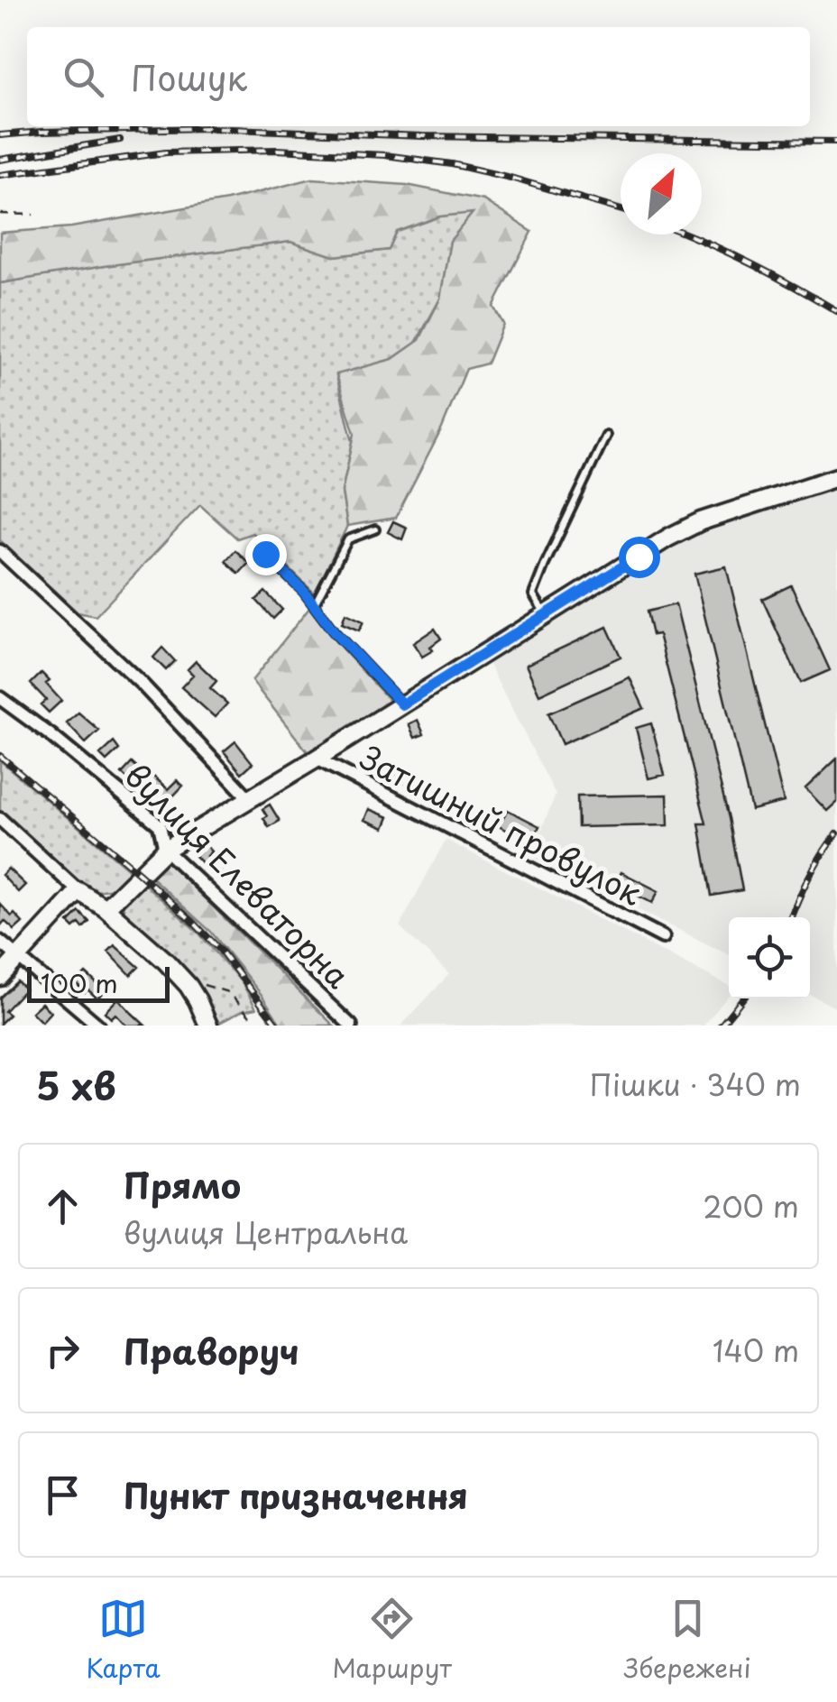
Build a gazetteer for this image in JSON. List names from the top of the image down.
{
  "streets": {
    "street": ["Затишний провулок", "вулиця Елеваторна"]
  },
  "scale_bar": "100 m",
  "north": "top right",
  "page": {
    "search": "Пошук",
    "scale": "100 m",
    "heading": ["5 хв", "Пішки · 340 m"],
    "list": [
      ["Прямо", "вулиця Центральна", "200 m"],
      ["Праворуч", "140 m"],
      "Пункт призначення"
    ],
    "nav": ["Карта", "Маршрут", "Збережені"]
  }
}
